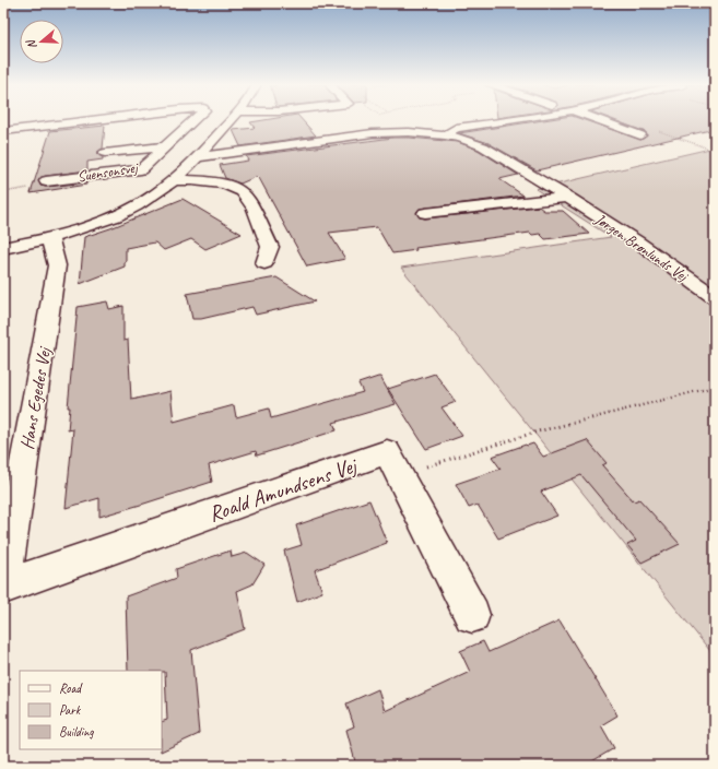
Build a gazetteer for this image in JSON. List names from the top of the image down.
{
  "streets": {
    "street": [
      "Suensonsvej",
      "Jørgen Brønlunds Vej",
      "Hans Egedes Vej",
      "Roald Amundsens Vej"
    ]
  },
  "crossings": [
    ["Suensonsvej", "Jørgen Brønlunds Vej"],
    ["Suensonsvej", "Hans Egedes Vej"],
    ["Hans Egedes Vej", "Roald Amundsens Vej"]
  ],
  "legend": ["Road", "Park", "Building"],
  "north": "left"
}
